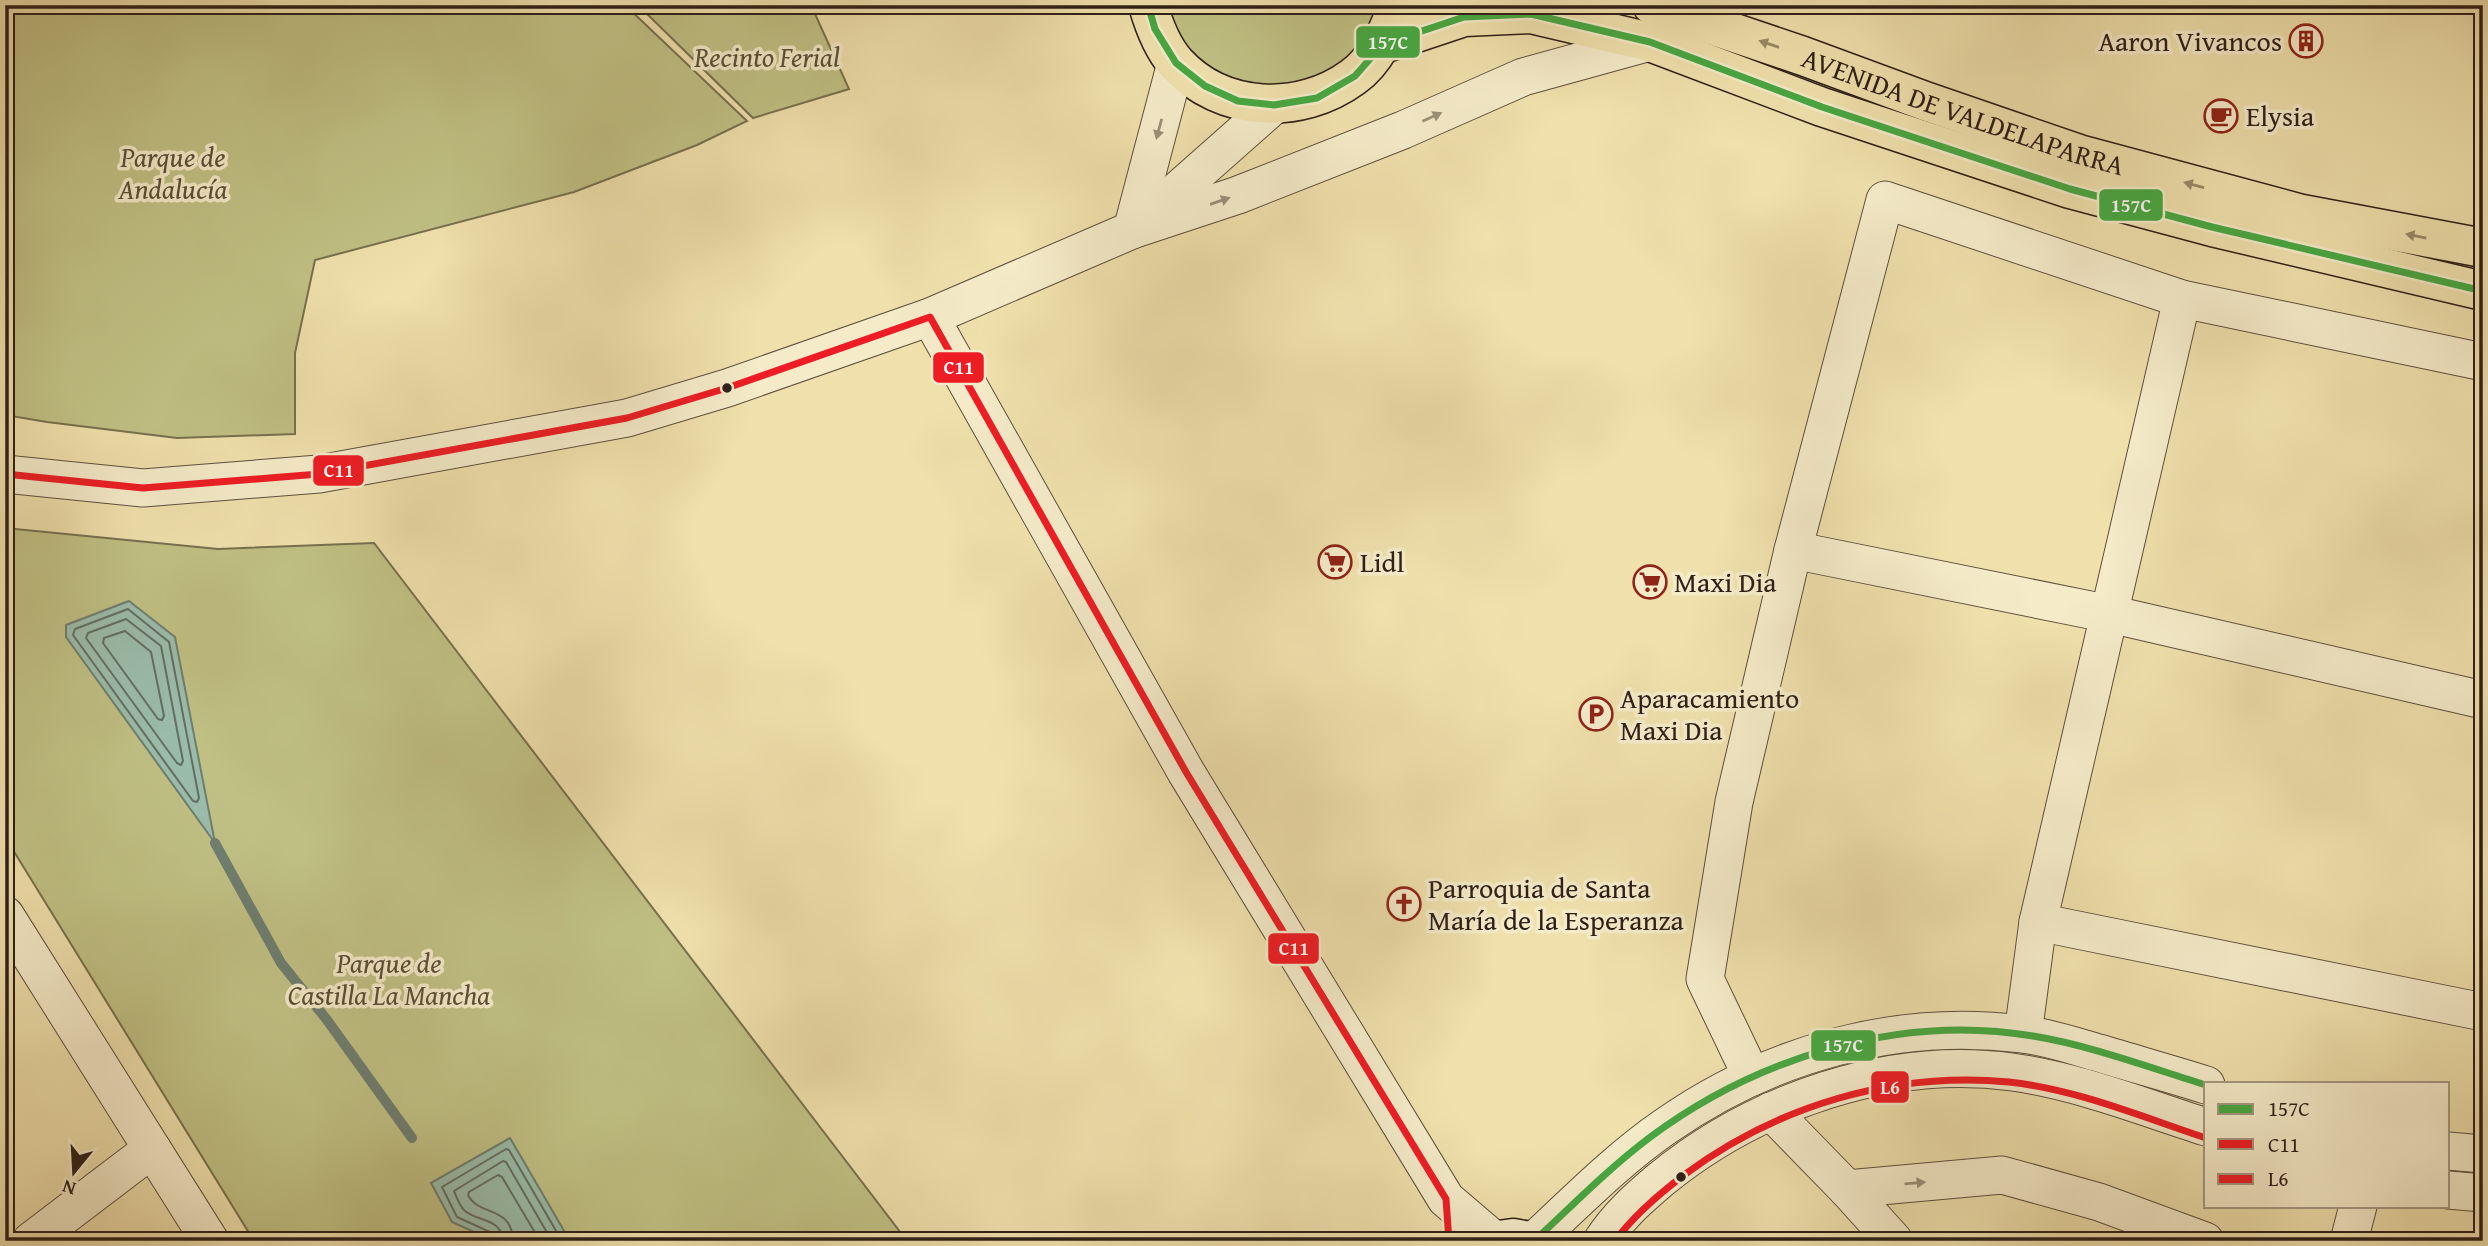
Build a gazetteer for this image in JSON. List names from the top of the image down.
{
  "streets": {
    "highway": ["AVENIDA DE VALDELAPARRA"]
  },
  "parks": ["Recinto Ferial", "Parque de Andalucía", "Parque de Castilla La Mancha"],
  "places": {
    "building": ["Aaron Vivancos"],
    "cafe": ["Elysia"],
    "supermarket": ["Lidl", "Maxi Dia"],
    "parking": ["Aparacamiento Maxi Dia"],
    "church": ["Parroquia de Santa María de la Esperanza"]
  },
  "lines": ["transit line 157C", "transit line C11", "transit line L6"],
  "legend": ["157C", "C11", "L6"],
  "north": "bottom"
}
